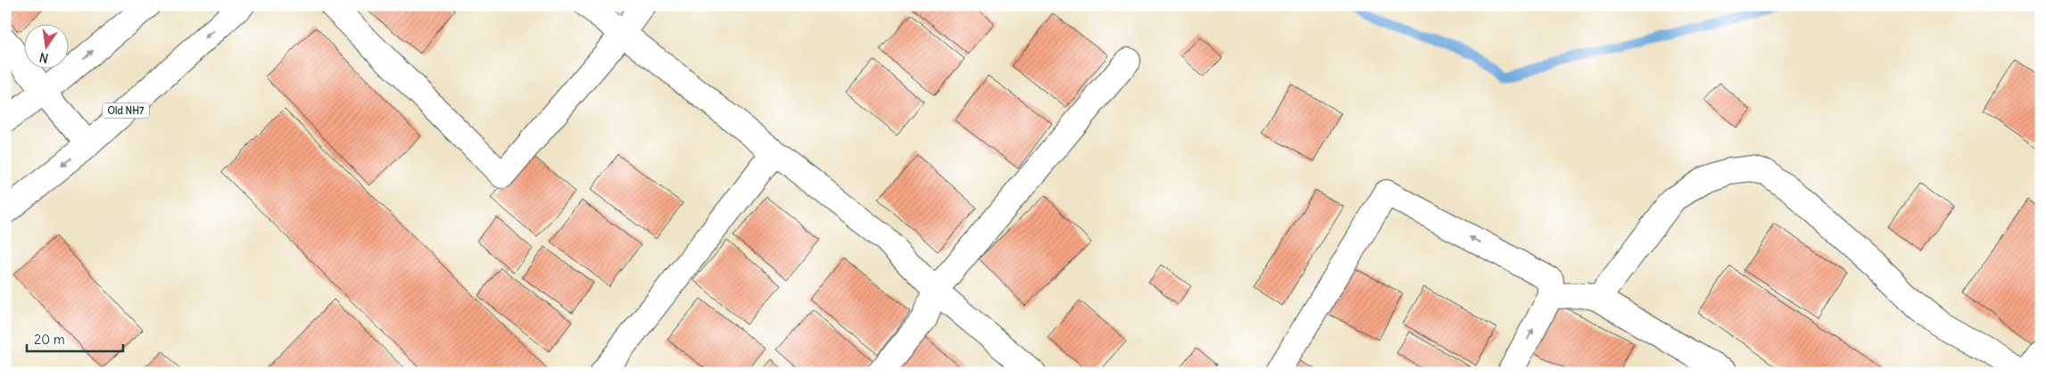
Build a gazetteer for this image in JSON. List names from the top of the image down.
{
  "streets": {
    "street": ["Old NH7"]
  },
  "scale_bar": "20 m",
  "north": "bottom"
}
